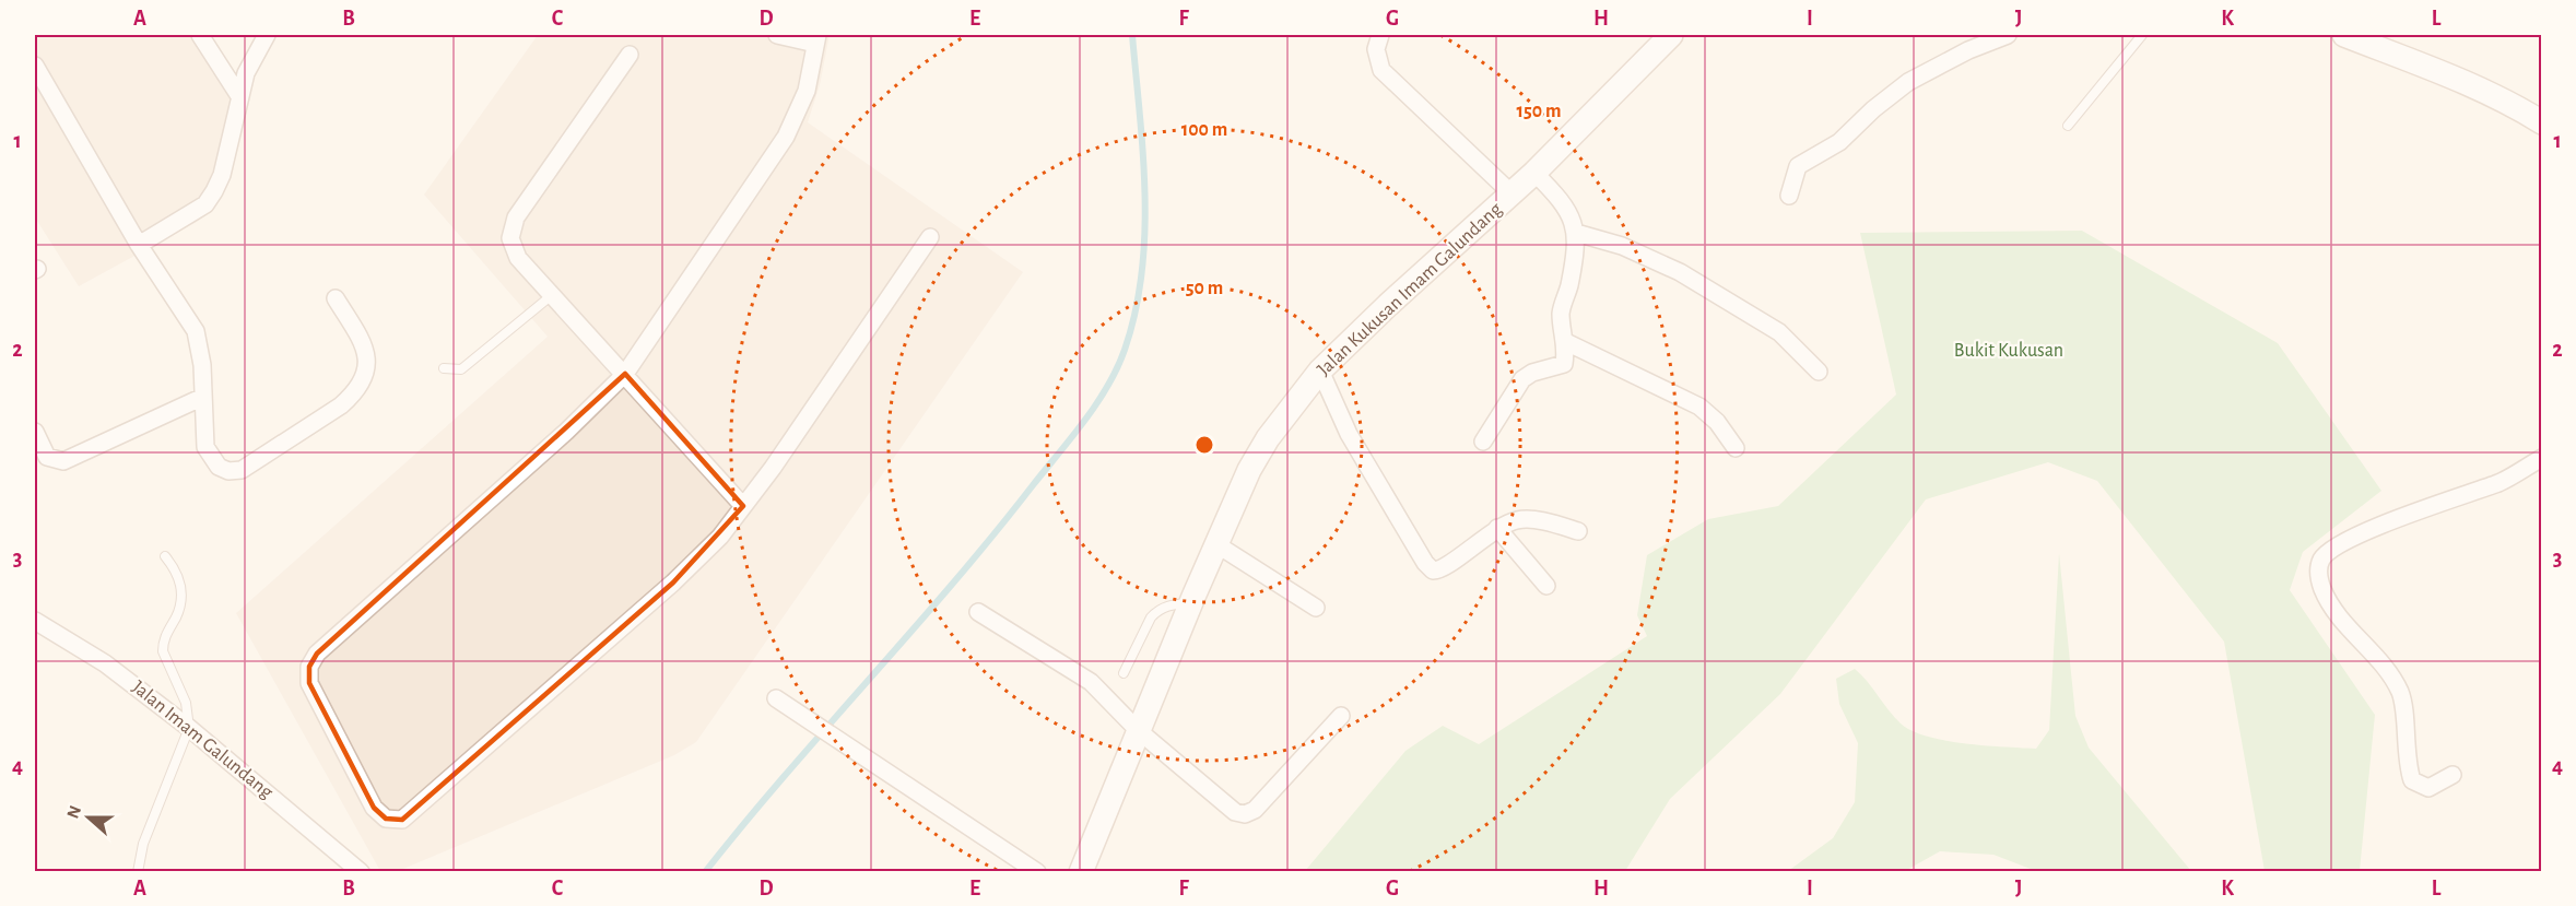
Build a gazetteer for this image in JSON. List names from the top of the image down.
{
  "streets": {
    "street": ["Jalan Kukusan Imam Galundang", "Jalan Imam Galundang"]
  },
  "parks": ["Bukit Kukusan"],
  "north": "left",
  "grid": {
    "columns": [
      "A",
      "B",
      "C",
      "D",
      "E",
      "F",
      "G",
      "H",
      "I",
      "J",
      "K",
      "L"
    ],
    "rows": [
      "1",
      "2",
      "3",
      "4"
    ]
  },
  "rings": ["150 m", "100 m", "50 m"]
}
